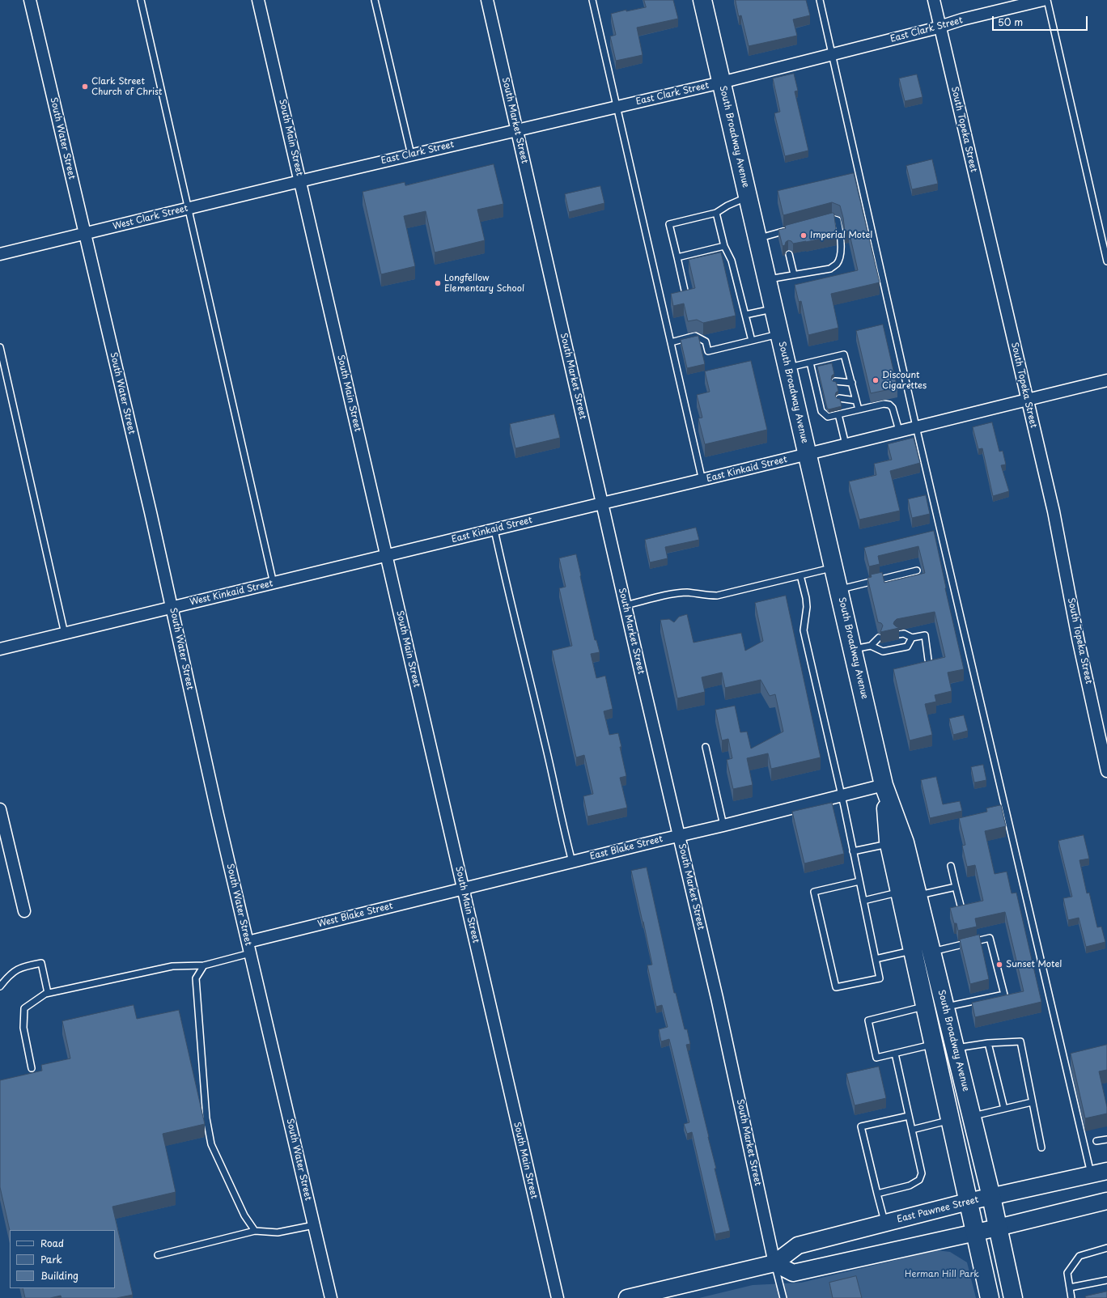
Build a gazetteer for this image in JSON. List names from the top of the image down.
{
  "streets": {
    "main road": ["South Broadway Avenue", "East Pawnee Street"],
    "street": [
      "East Clark Street",
      "South Market Street",
      "South Topeka Street",
      "South Main Street",
      "South Water Street",
      "West Clark Street",
      "East Kinkaid Street",
      "West Kinkaid Street",
      "East Blake Street",
      "West Blake Street"
    ]
  },
  "crossings": [
    ["East Clark Street", "South Market Street"],
    ["East Clark Street", "South Topeka Street"],
    ["East Clark Street", "South Broadway Avenue"],
    ["East Clark Street", "South Main Street"],
    ["East Clark Street", "West Clark Street"],
    ["South Market Street", "East Kinkaid Street"],
    ["South Market Street", "East Blake Street"],
    ["South Market Street", "East Pawnee Street"],
    ["South Topeka Street", "East Kinkaid Street"],
    ["South Broadway Avenue", "East Kinkaid Street"],
    ["South Broadway Avenue", "East Blake Street"],
    ["South Broadway Avenue", "East Pawnee Street"],
    ["South Main Street", "West Clark Street"],
    ["South Main Street", "East Kinkaid Street"],
    ["South Main Street", "West Kinkaid Street"],
    ["South Main Street", "East Blake Street"],
    ["South Main Street", "West Blake Street"],
    ["South Water Street", "West Clark Street"],
    ["South Water Street", "West Kinkaid Street"],
    ["South Water Street", "West Blake Street"],
    ["East Kinkaid Street", "West Kinkaid Street"],
    ["East Blake Street", "West Blake Street"]
  ],
  "parks": ["Herman Hill Park"],
  "places": [
    "Clark Street Church of Christ",
    "Imperial Motel",
    "Longfellow Elementary School",
    "Discount Cigarettes",
    "Sunset Motel"
  ],
  "legend": ["Road", "Park", "Building"],
  "scale_bar": "50 m"
}
